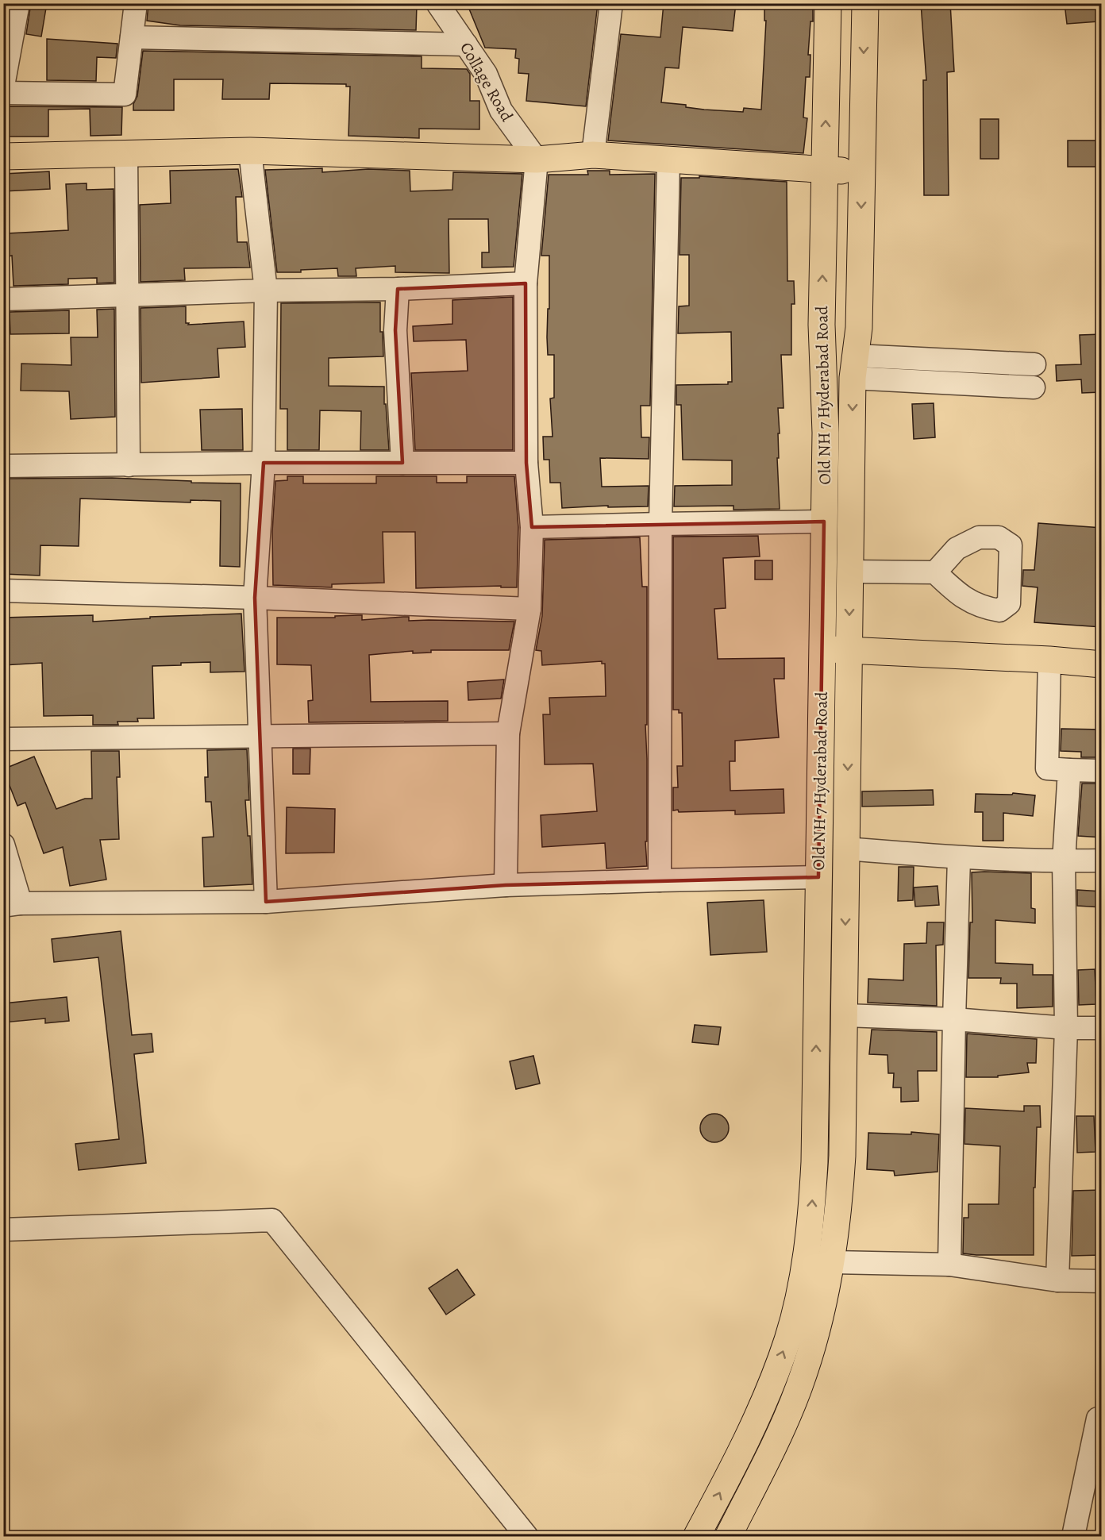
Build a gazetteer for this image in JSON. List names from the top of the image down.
{
  "streets": {
    "main road": ["Old NH 7 Hyderabad Road"],
    "street": ["Collage Road"]
  }
}
